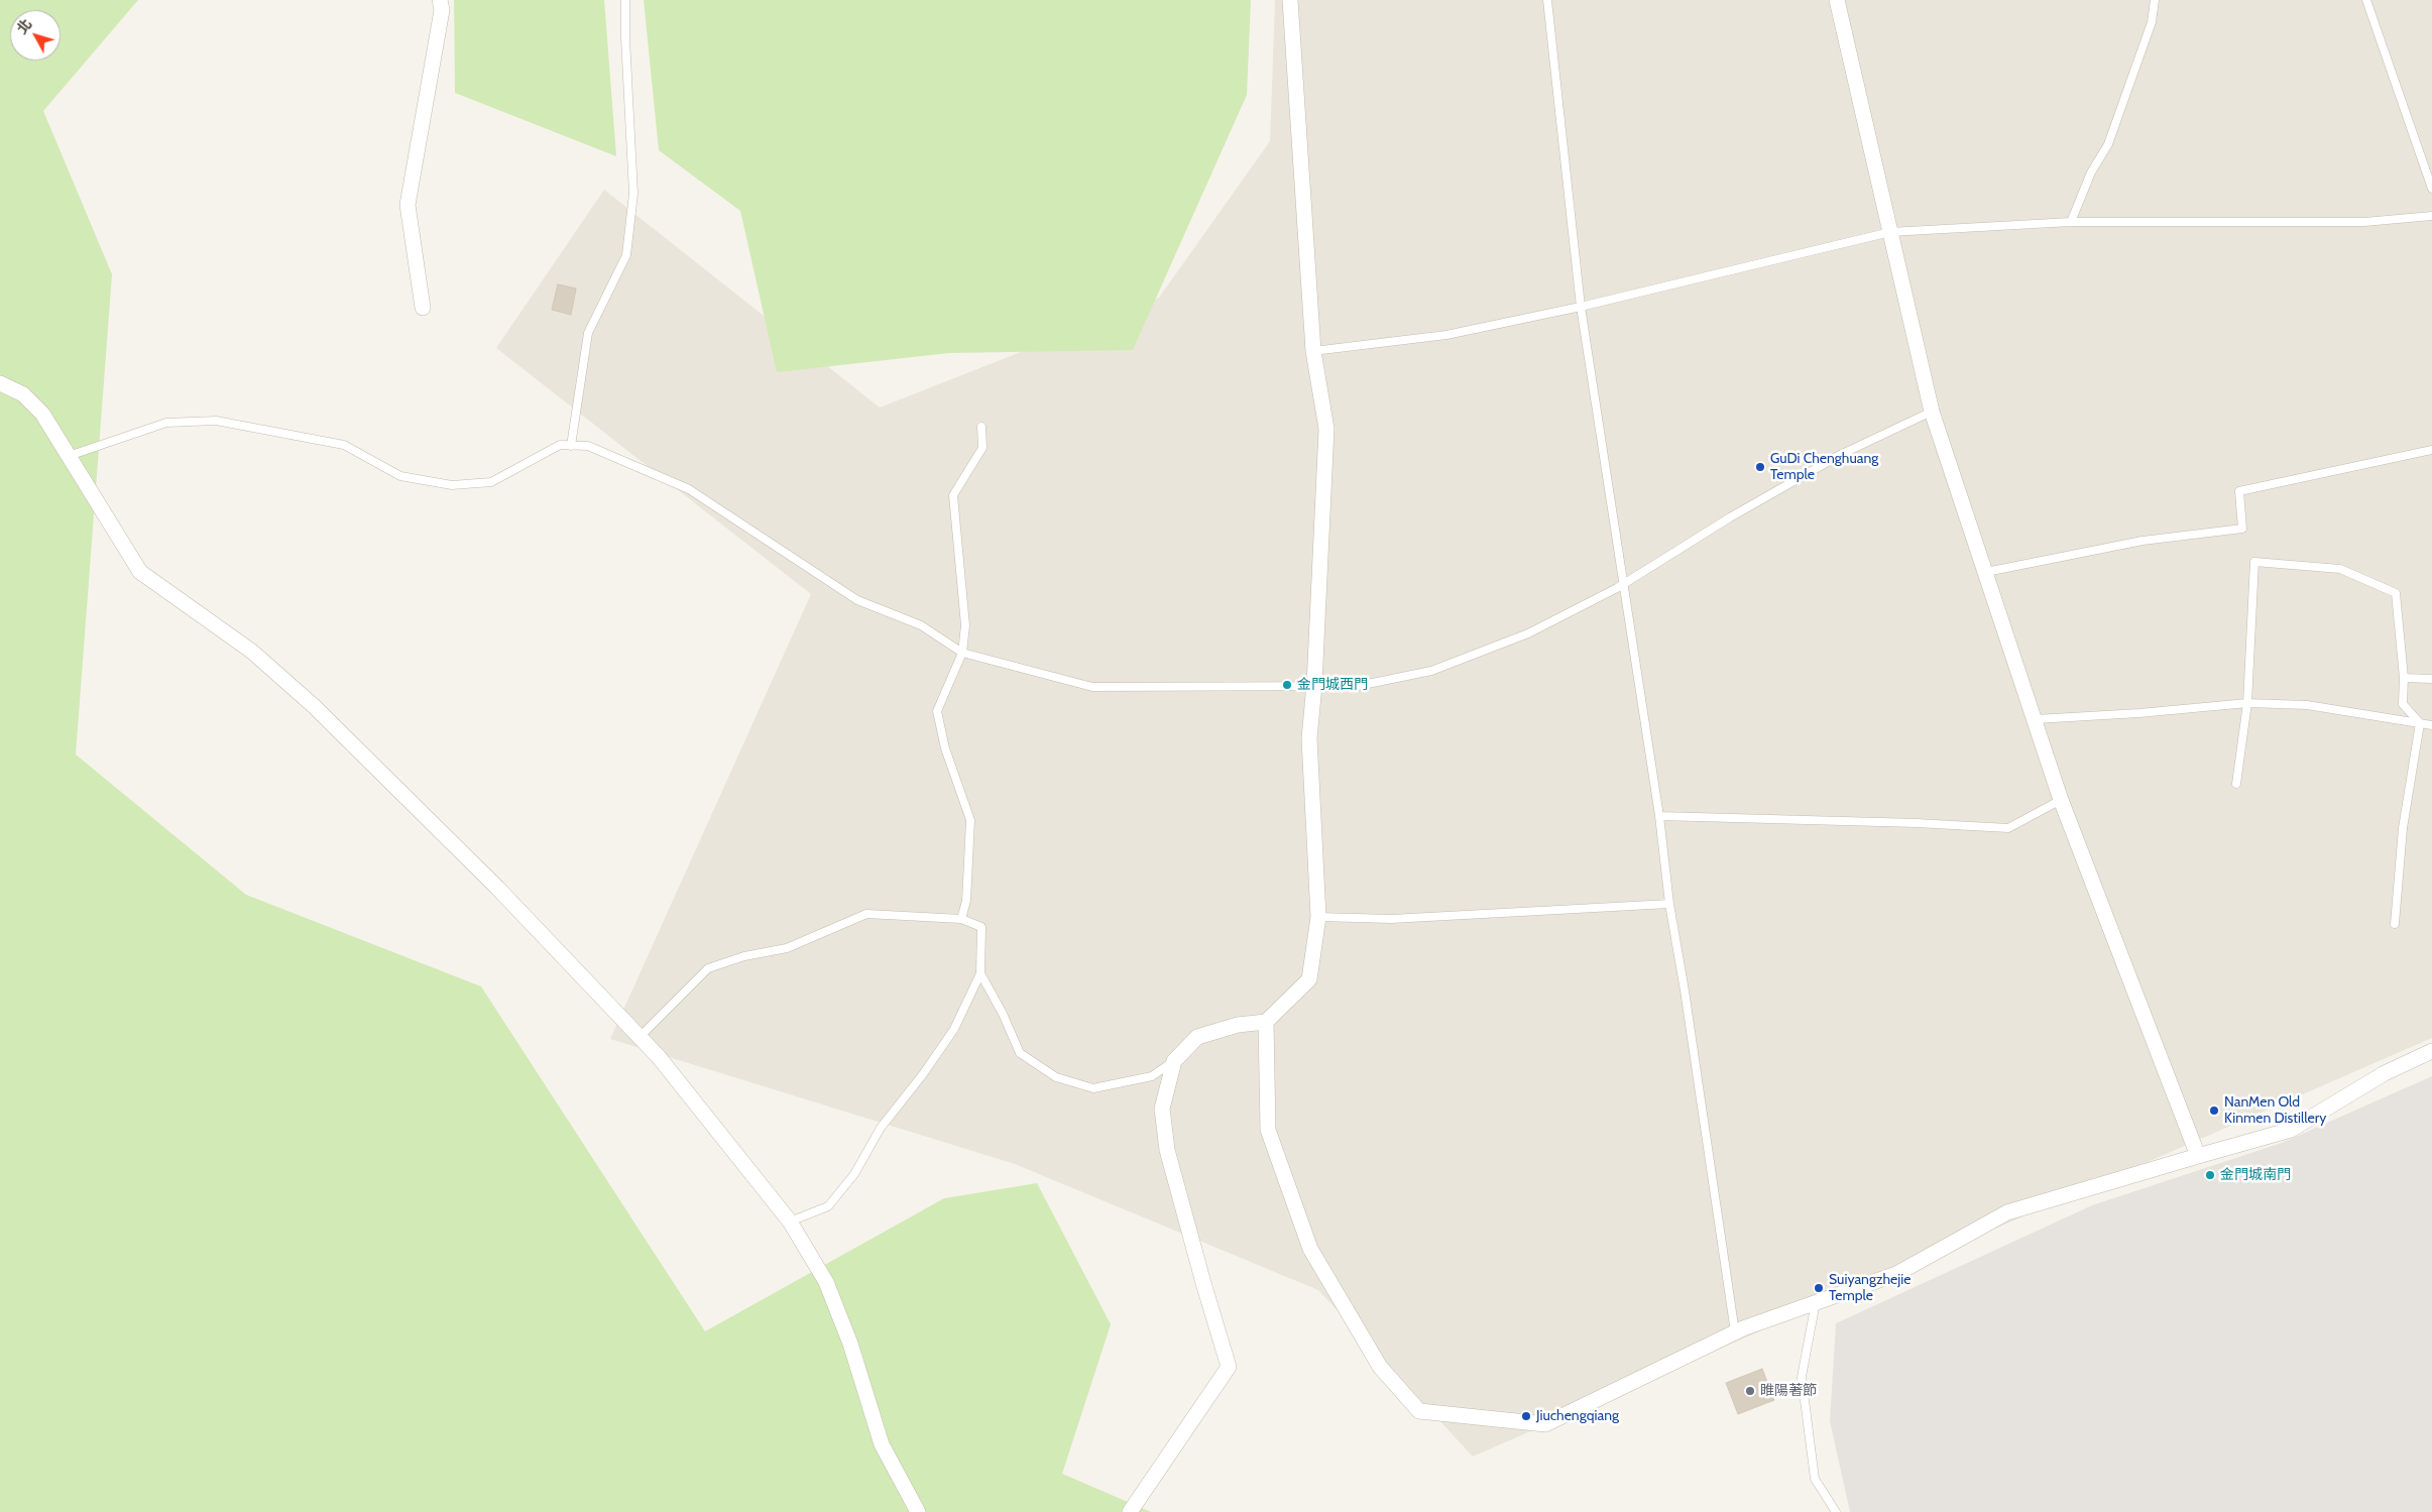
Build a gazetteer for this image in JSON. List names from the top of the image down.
{
  "places": [
    "GuDi Chenghuang Temple",
    "金門城西門",
    "NanMen Old Kinmen Distillery",
    "金門城南門",
    "Suiyangzhejie Temple",
    "睢陽著節",
    "Jiuchengqiang"
  ],
  "north": "top left"
}
